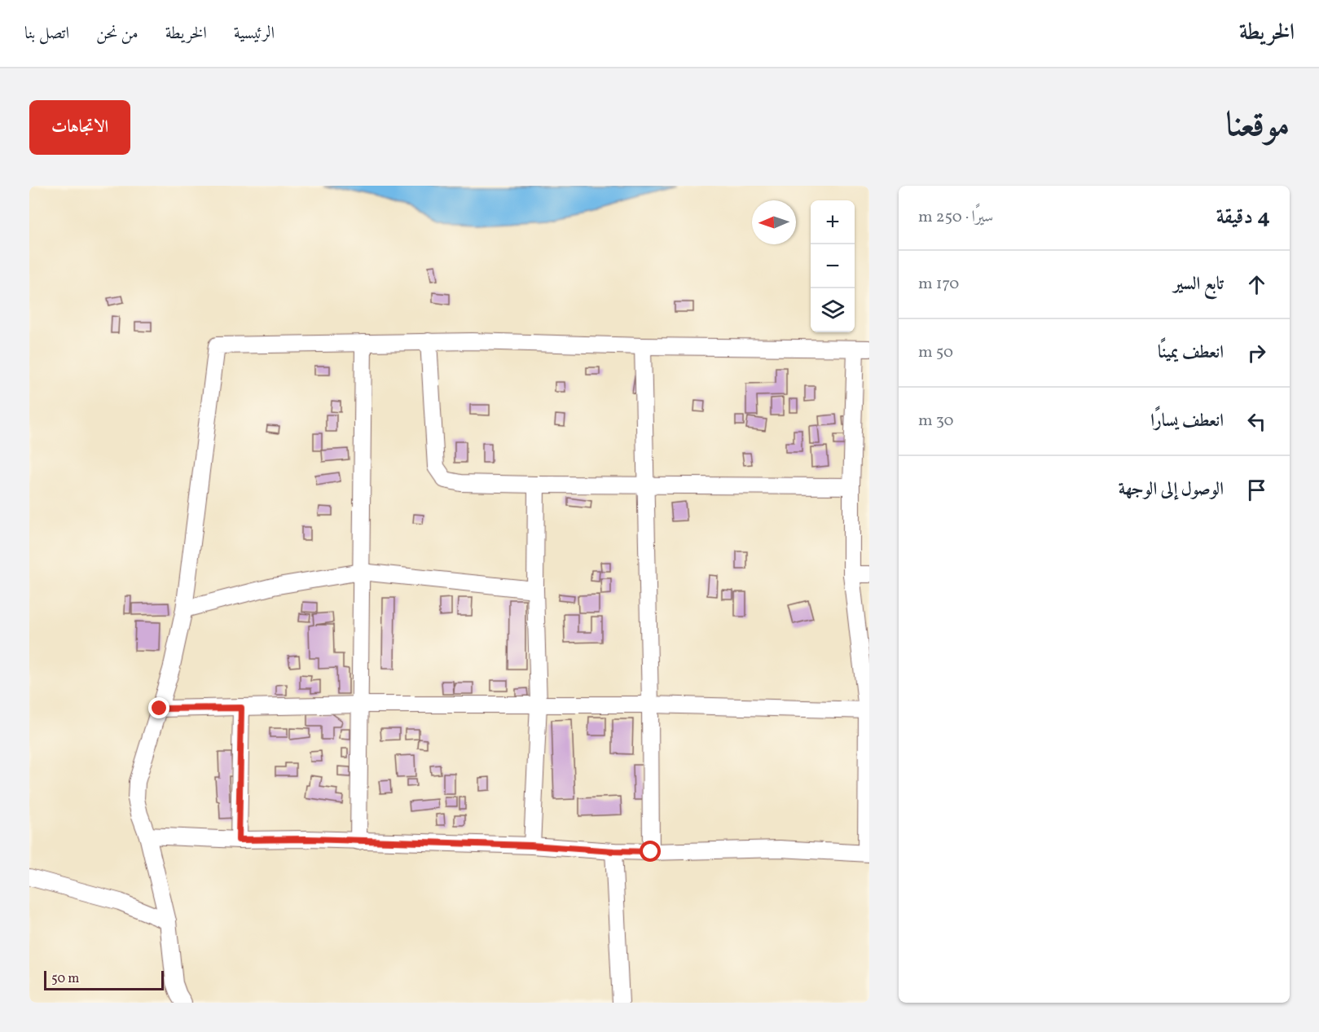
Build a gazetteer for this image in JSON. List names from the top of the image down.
{
  "scale_bar": "50 m",
  "north": "left",
  "page": {
    "header": "الخريطة",
    "nav": [
      "الرئيسية",
      "الخريطة",
      "من نحن",
      "اتصل بنا"
    ],
    "title": "موقعنا",
    "buttons": "الاتجاهات",
    "heading": ["4 دقيقة", "سيرًا · 250 m"],
    "map_buttons": ["+", "−"],
    "list": [
      ["تابع السير", "170 m"],
      ["انعطف يمينًا", "50 m"],
      ["انعطف يسارًا", "30 m"],
      "الوصول إلى الوجهة"
    ],
    "scale": "50 m"
  }
}
